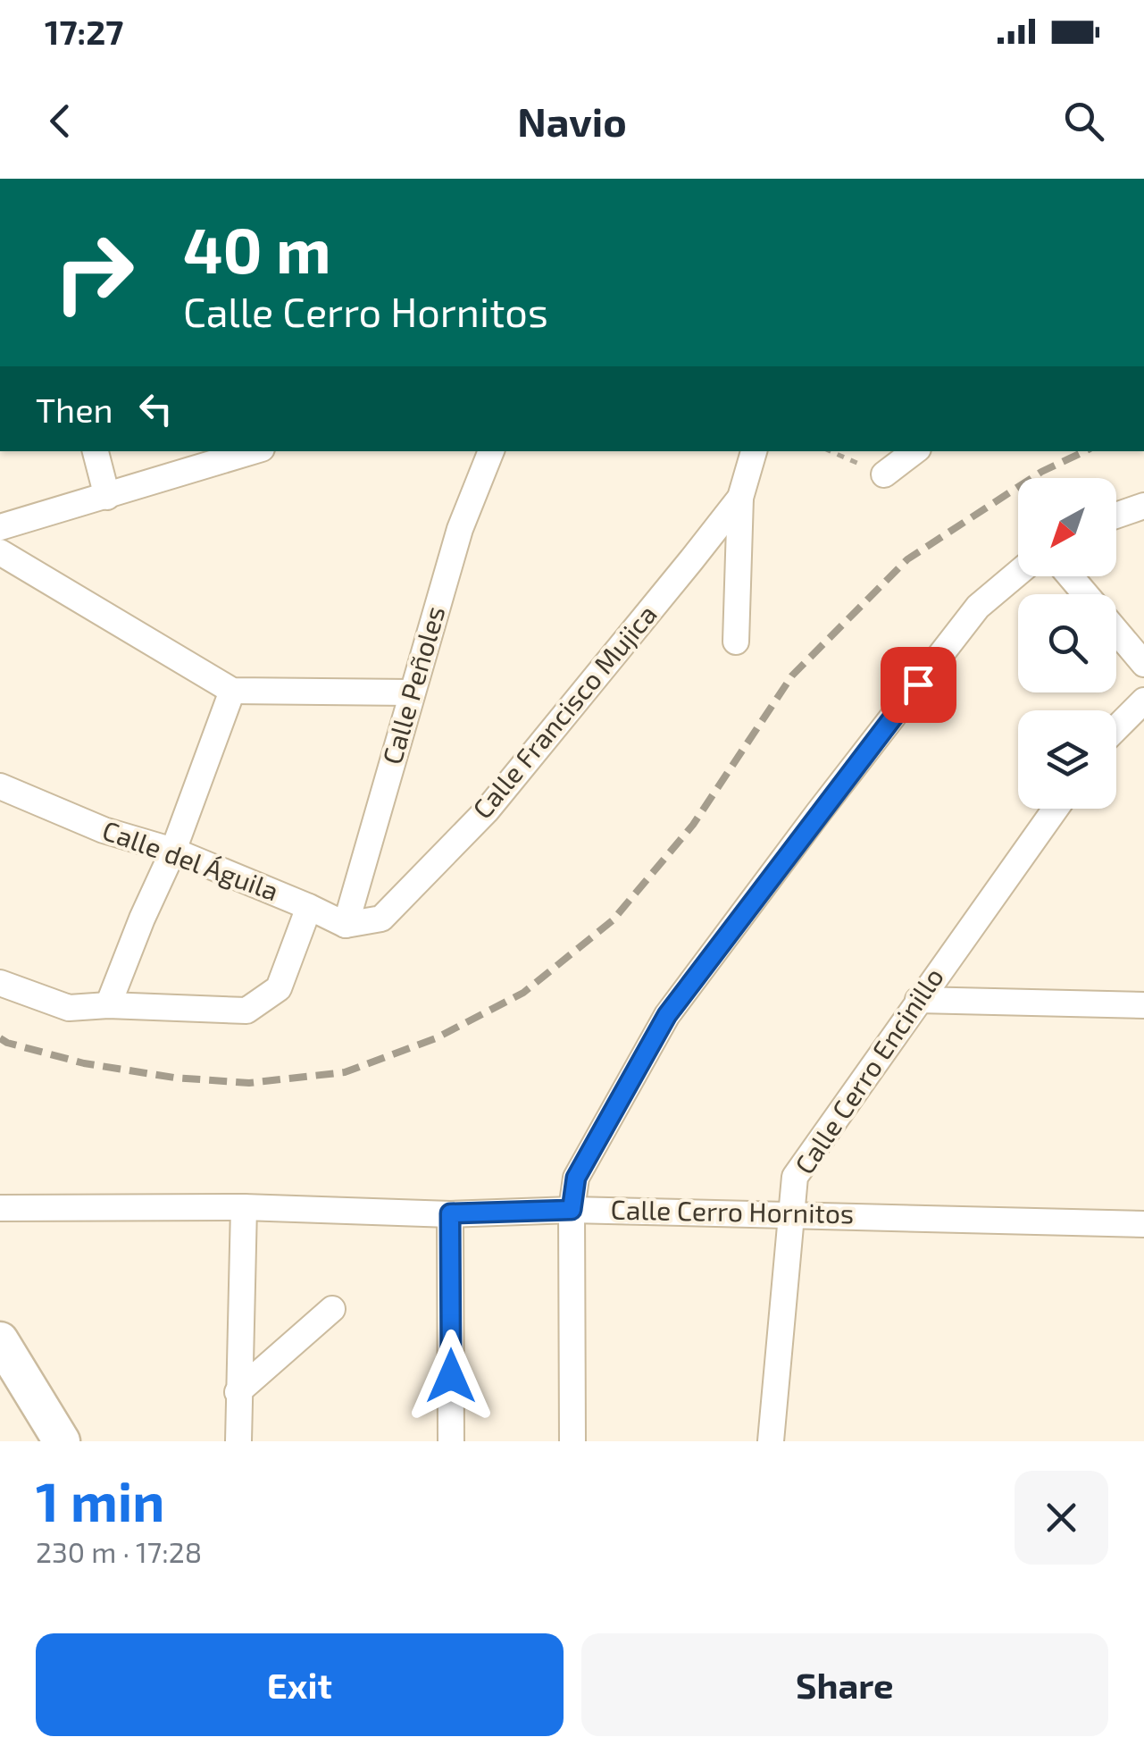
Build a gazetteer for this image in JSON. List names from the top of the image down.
{
  "streets": {
    "street": [
      "Calle Peñoles",
      "Calle Francisco Mujica",
      "Calle del Águila",
      "Calle Cerro Encinillo",
      "Calle Cerro Hornitos"
    ]
  },
  "crossings": [
    ["Calle Peñoles", "Calle Francisco Mujica"],
    ["Calle Peñoles", "Calle del Águila"],
    ["Calle Francisco Mujica", "Calle del Águila"],
    ["Calle Cerro Encinillo", "Calle Cerro Hornitos"]
  ],
  "north": "bottom left",
  "page": {
    "status": "17:27",
    "header": "Navio",
    "turn": ["40 m", "Calle Cerro Hornitos"],
    "then": "Then",
    "heading": ["1 min", "230 m · 17:28"],
    "buttons": ["Exit", "Share"]
  }
}
